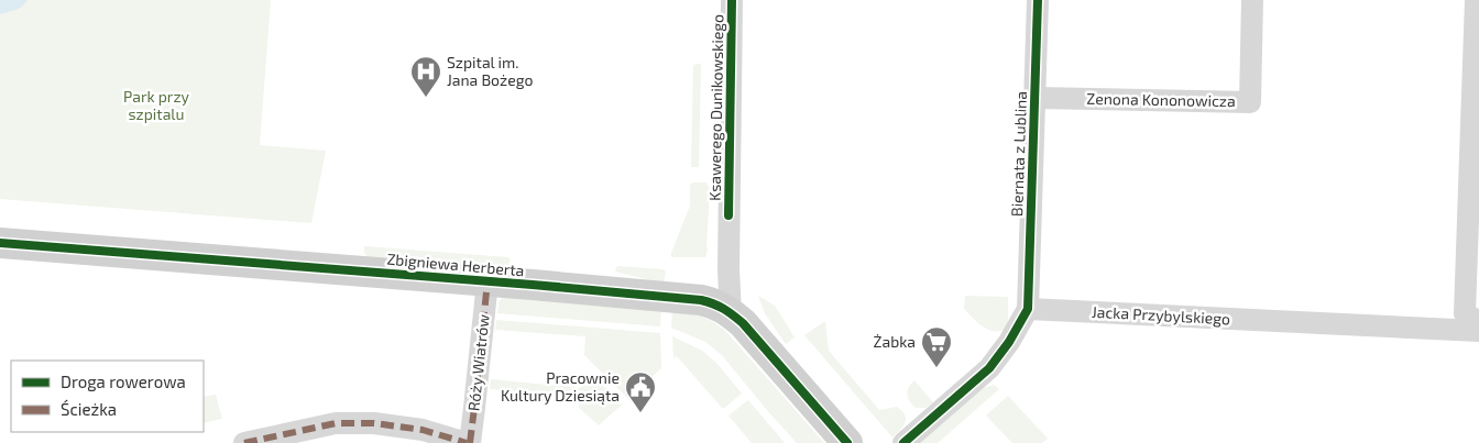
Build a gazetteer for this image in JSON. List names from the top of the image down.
{
  "streets": {
    "street": [
      "Zenona Kononowicza",
      "Ksawerego Dunikowskiego",
      "Biernata z Lublina",
      "Zbigniewa Herberta",
      "Jacka Przybylskiego",
      "Róży Wiatrów"
    ]
  },
  "crossings": [
    ["Zenona Kononowicza", "Biernata z Lublina"],
    ["Ksawerego Dunikowskiego", "Zbigniewa Herberta"],
    ["Biernata z Lublina", "Jacka Przybylskiego"],
    ["Zbigniewa Herberta", "Róży Wiatrów"]
  ],
  "parks": ["Park przy szpitalu"],
  "places": {
    "hospital": ["Szpital im. Jana Bożego"],
    "supermarket": ["Żabka"],
    "public building": ["Pracownie Kultury Dziesiąta"]
  },
  "legend": ["Droga rowerowa", "Ścieżka"]
}
